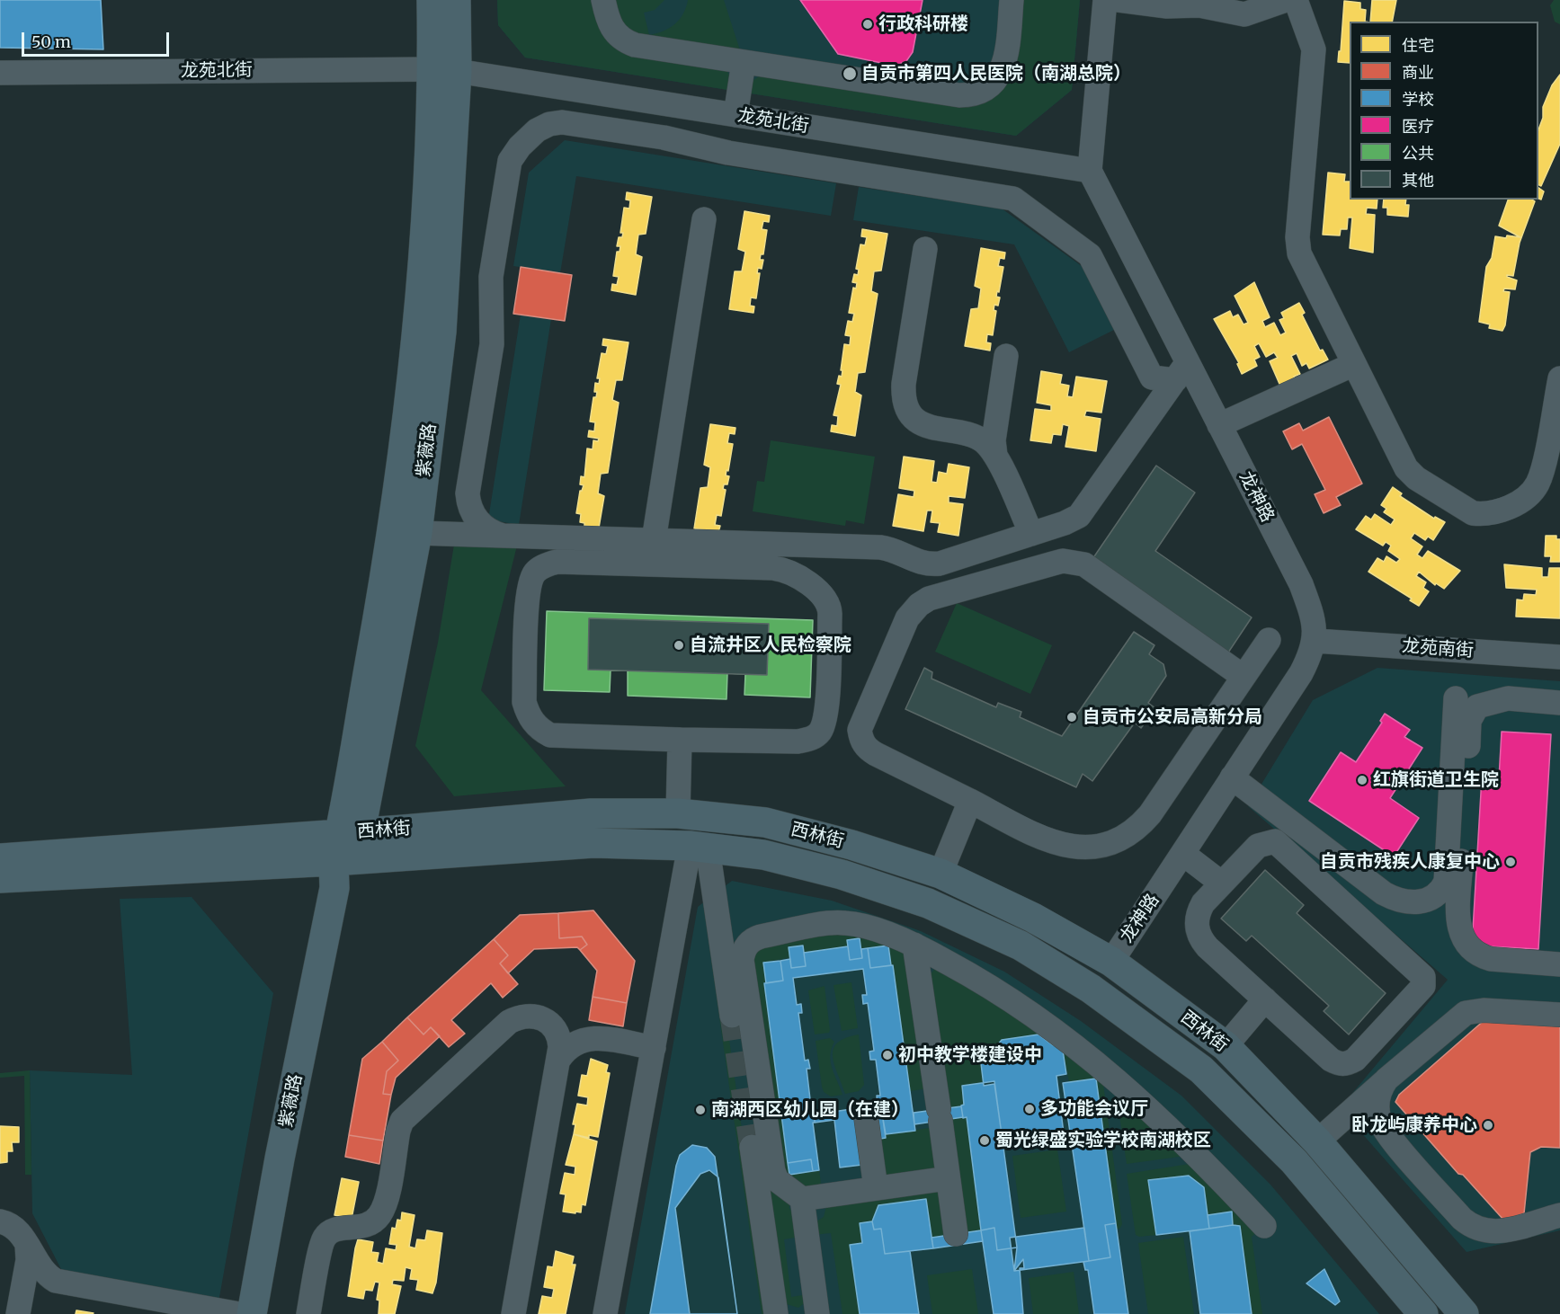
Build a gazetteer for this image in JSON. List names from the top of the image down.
{
  "streets": {
    "main road": ["紫薇路", "西林街"],
    "street": ["龙苑北街", "龙神路", "龙苑南街"]
  },
  "crossings": [
    ["龙苑北街", "紫薇路"],
    ["龙苑北街", "龙神路"],
    ["紫薇路", "西林街"],
    ["龙神路", "龙苑南街"],
    ["龙神路", "西林街"]
  ],
  "places": [
    "行政科研楼",
    "自贡市第四人民医院（南湖总院）",
    "自流井区人民检察院",
    "自贡市公安局高新分局",
    "红旗街道卫生院",
    "自贡市残疾人康复中心",
    "初中教学楼建设中",
    "多功能会议厅",
    "南湖西区幼儿园（在建）",
    "卧龙屿康养中心",
    "蜀光绿盛实验学校南湖校区"
  ],
  "legend": [
    "住宅",
    "商业",
    "学校",
    "医疗",
    "公共",
    "其他"
  ],
  "scale_bar": "50 m"
}
